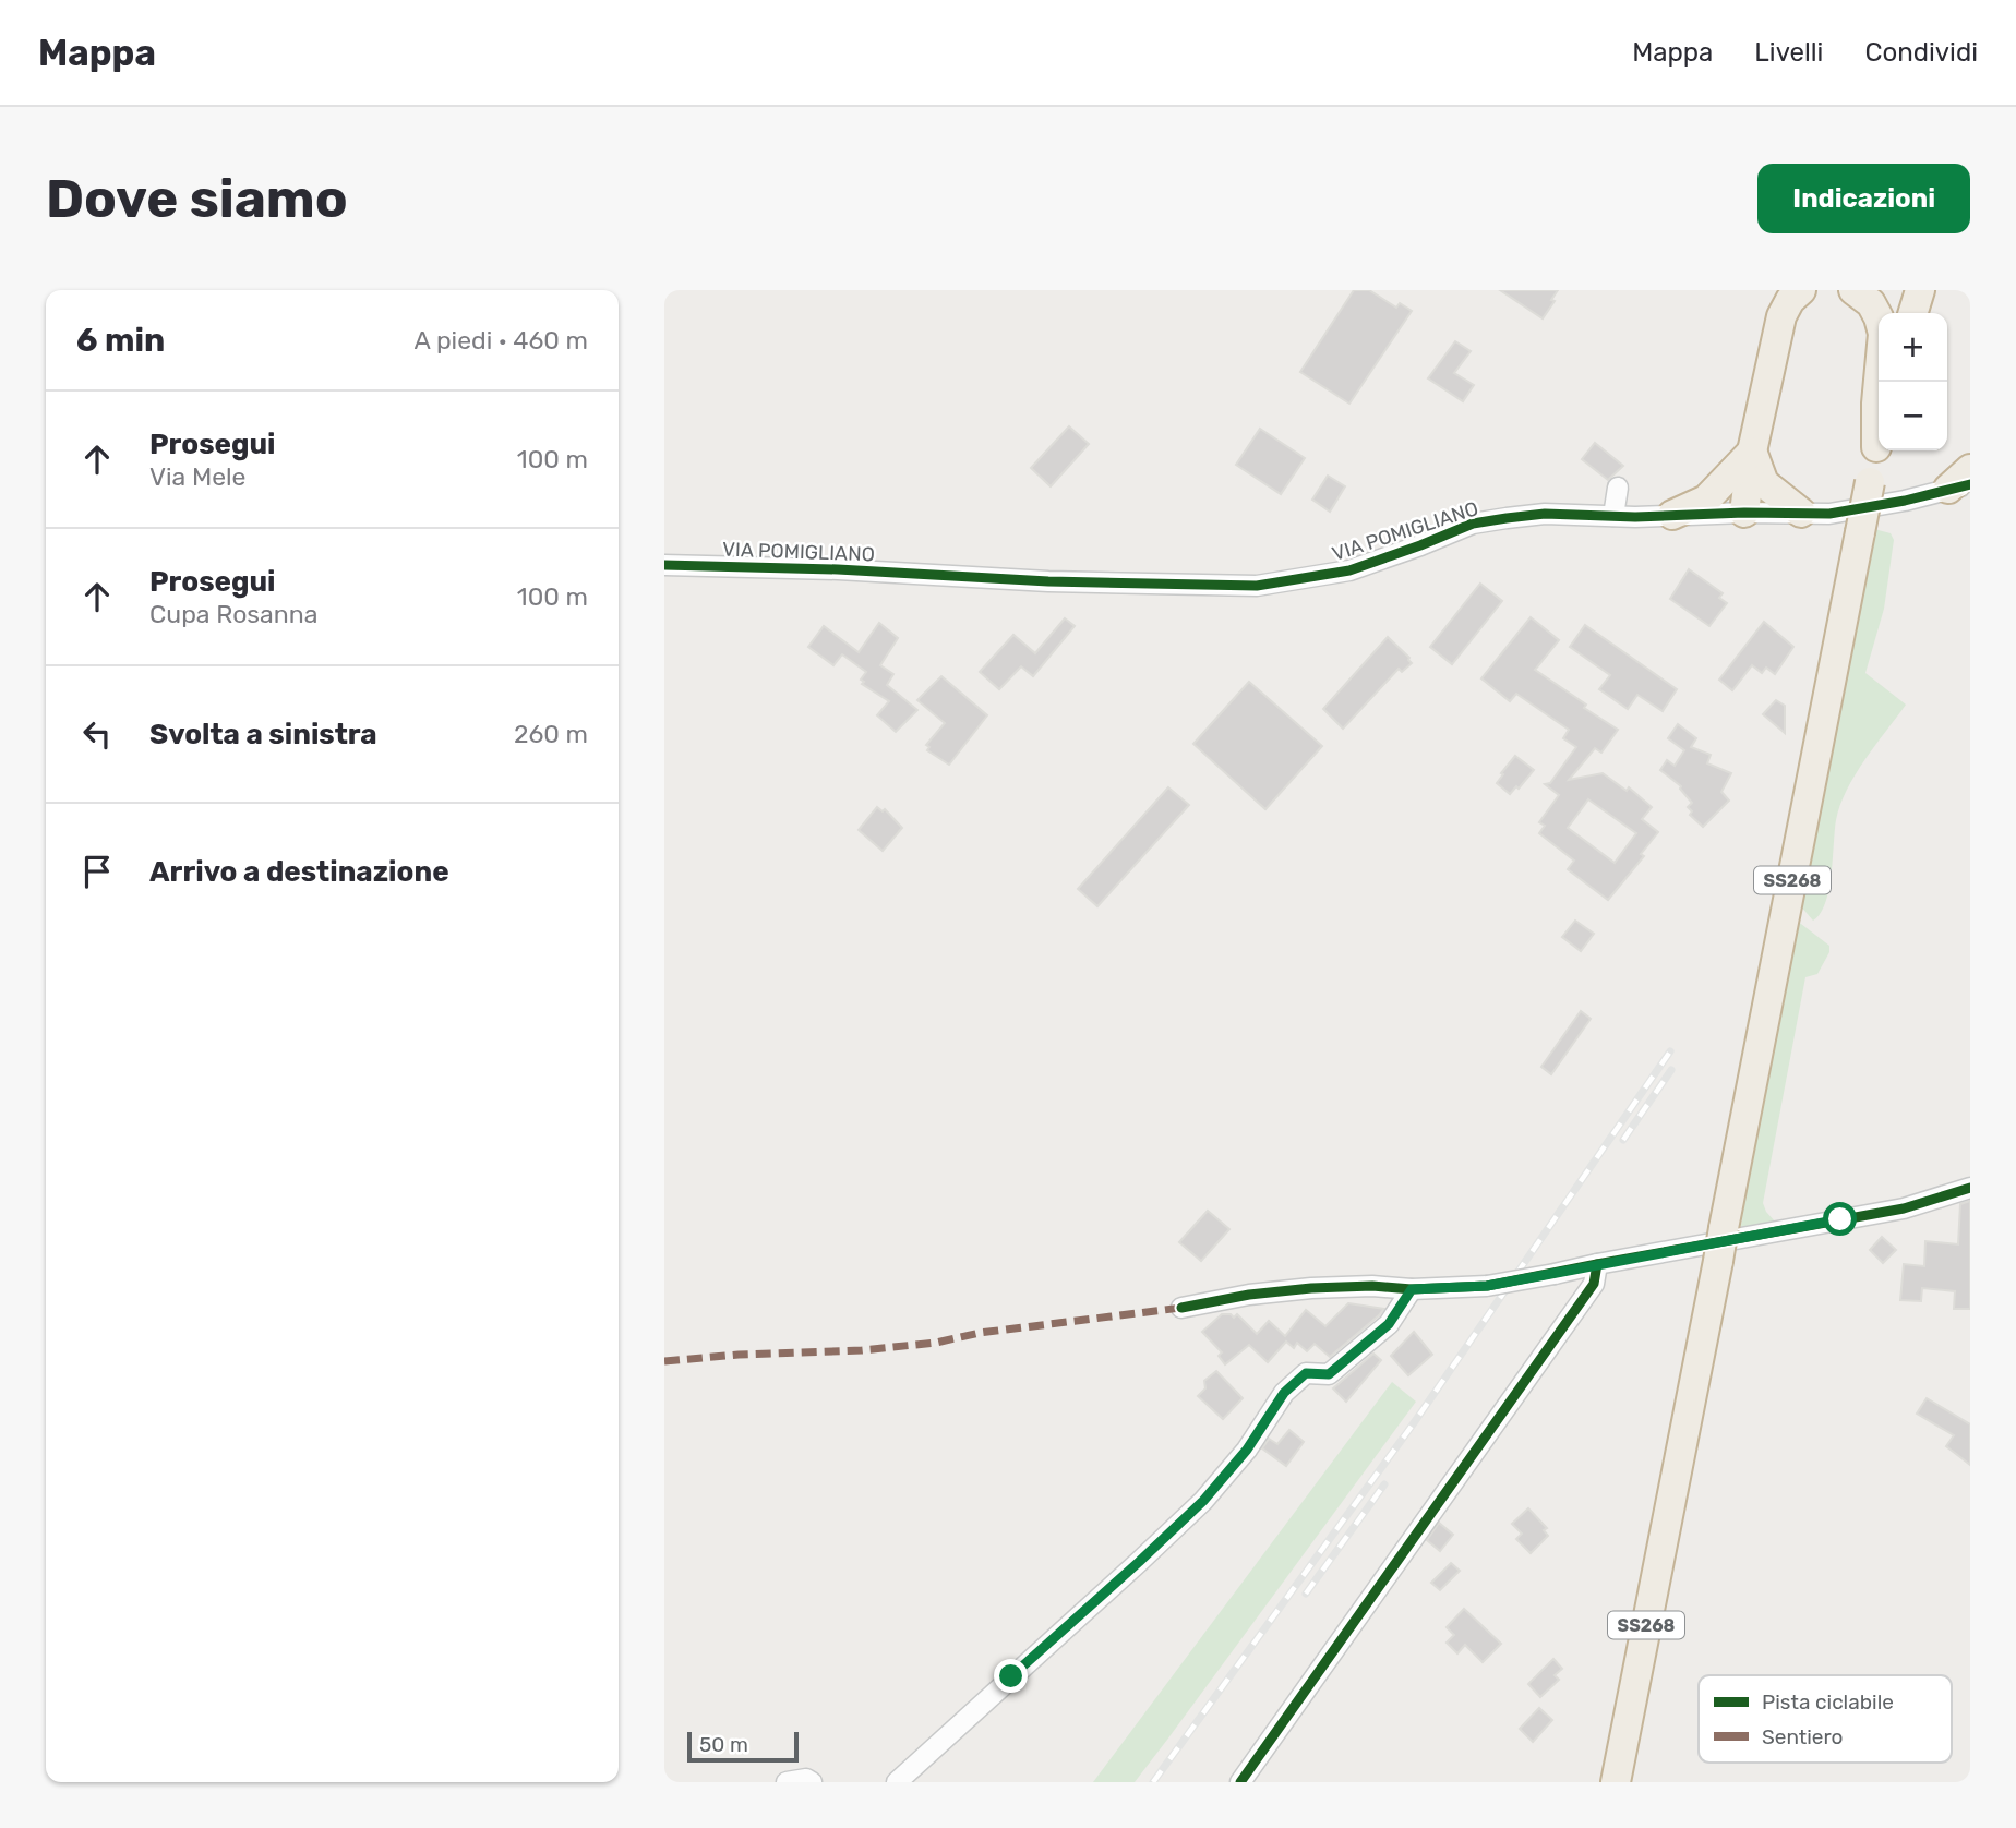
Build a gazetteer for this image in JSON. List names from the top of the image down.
{
  "streets": {
    "highway": ["SS268"],
    "street": ["VIA POMIGLIANO"]
  },
  "legend": ["Pista ciclabile", "Sentiero"],
  "scale_bar": "50 m",
  "page": {
    "header": "Mappa",
    "nav": ["Mappa", "Livelli", "Condividi"],
    "buttons": "Indicazioni",
    "title": "Dove siamo",
    "heading": ["6 min", "A piedi · 460 m"],
    "map_buttons": ["+", "−"],
    "list": [
      ["Prosegui", "Via Mele", "100 m"],
      ["Prosegui", "Cupa Rosanna", "100 m"],
      ["Svolta a sinistra", "260 m"],
      "Arrivo a destinazione"
    ],
    "scale": "50 m"
  }
}
